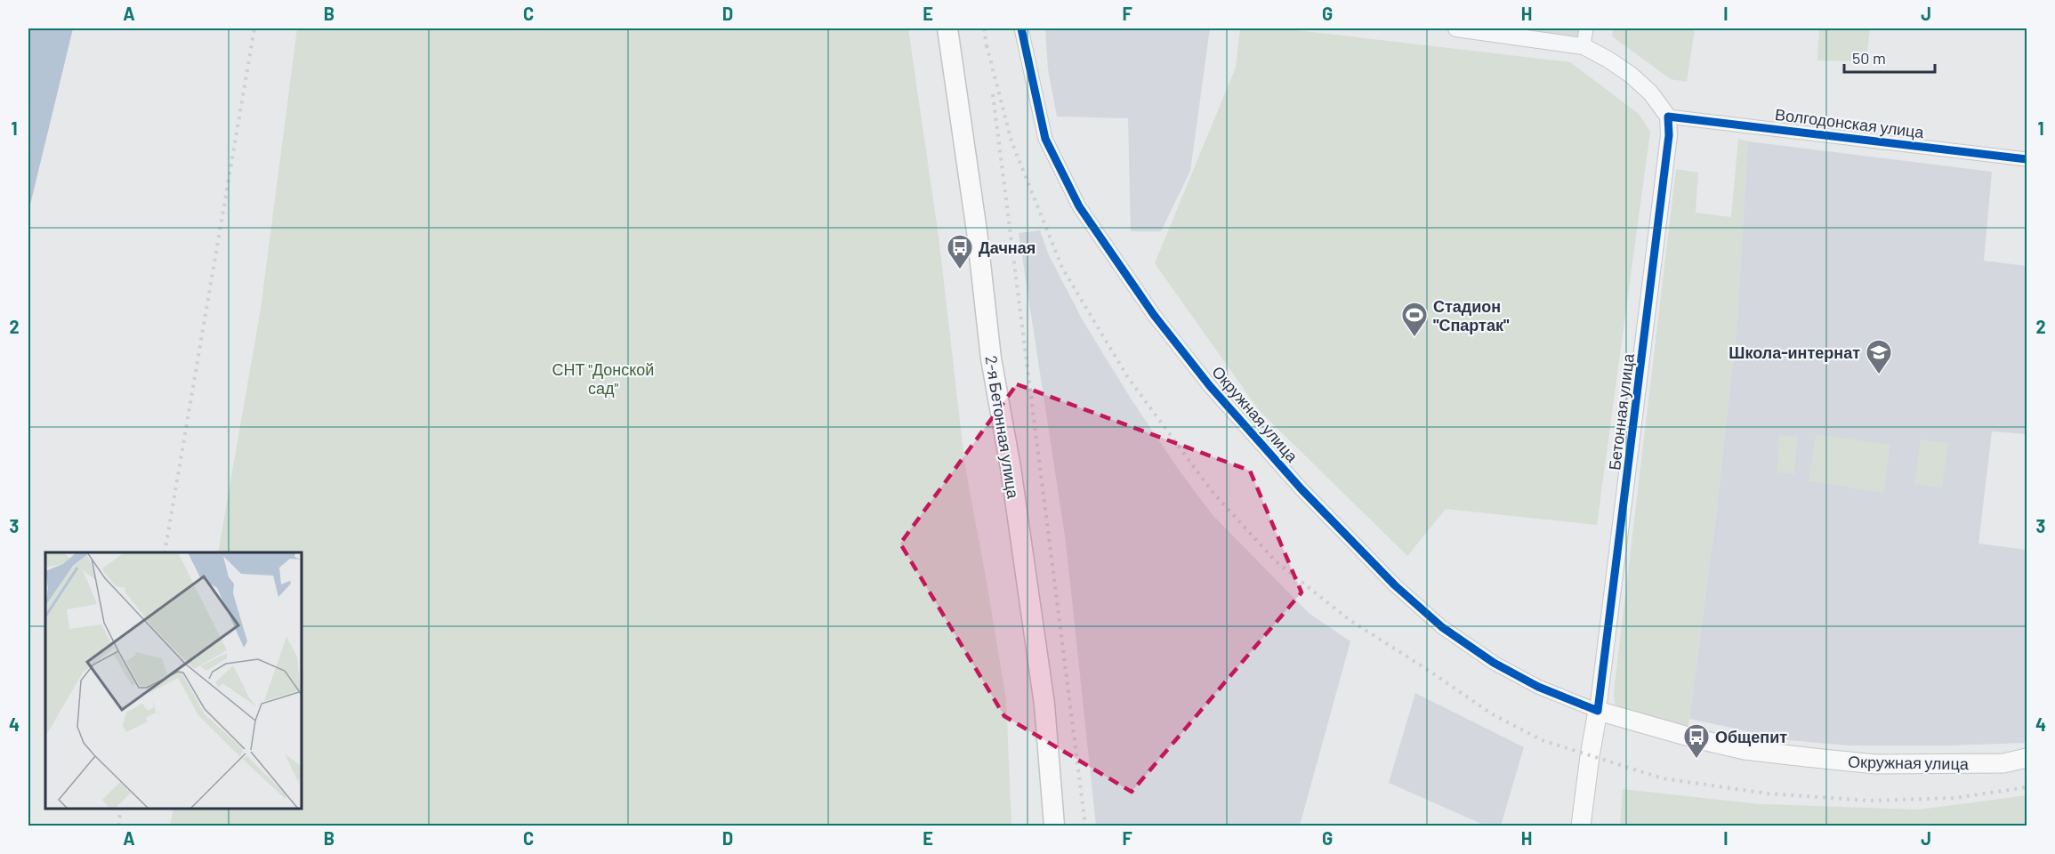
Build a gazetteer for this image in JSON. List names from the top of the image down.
{
  "streets": {
    "main road": ["Бетонная улица", "Окружная улица", "2-я Бетонная улица"],
    "street": ["Волгодонская улица"]
  },
  "crossings": [
    ["Волгодонская улица", "Бетонная улица"],
    ["Бетонная улица", "Окружная улица"]
  ],
  "parks": ["СНТ \"Донской сад\""],
  "places": {
    "bus stop": ["Дачная", "Общепит"],
    "sports": ["Стадион \"Спартак\""],
    "school or university": ["Школа-интернат"]
  },
  "scale_bar": "50 m",
  "grid": {
    "columns": [
      "A",
      "B",
      "C",
      "D",
      "E",
      "F",
      "G",
      "H",
      "I",
      "J"
    ],
    "rows": [
      "1",
      "2",
      "3",
      "4"
    ]
  }
}
